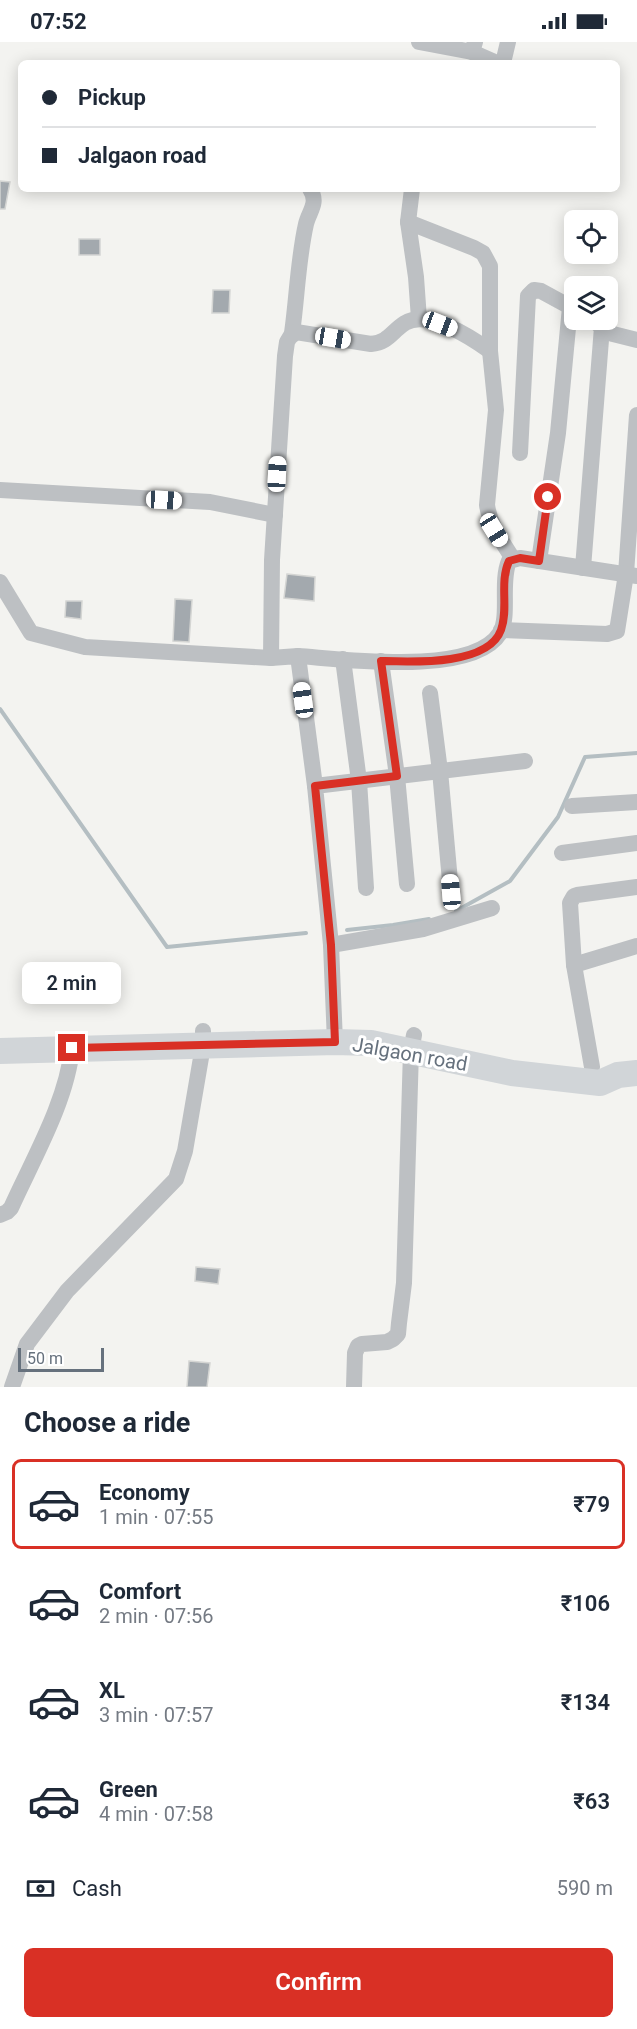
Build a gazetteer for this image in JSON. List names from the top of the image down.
{
  "streets": {
    "highway": ["Jalgaon road"]
  },
  "scale_bar": "50 m",
  "page": {
    "status": "07:52",
    "banner": ["Pickup", "Jalgaon road"],
    "bubble": "2 min",
    "scale": "50 m",
    "heading": "Choose a ride",
    "list": [
      {
        "name": "Economy",
        "note": "1 min · 07:55",
        "value": "₹79"
      },
      {
        "name": "Comfort",
        "note": "2 min · 07:56",
        "value": "₹106"
      },
      {
        "name": "XL",
        "note": "3 min · 07:57",
        "value": "₹134"
      },
      {
        "name": "Green",
        "note": "4 min · 07:58",
        "value": "₹63"
      }
    ],
    "pay": ["Cash", "590 m"],
    "buttons": "Confirm"
  }
}
